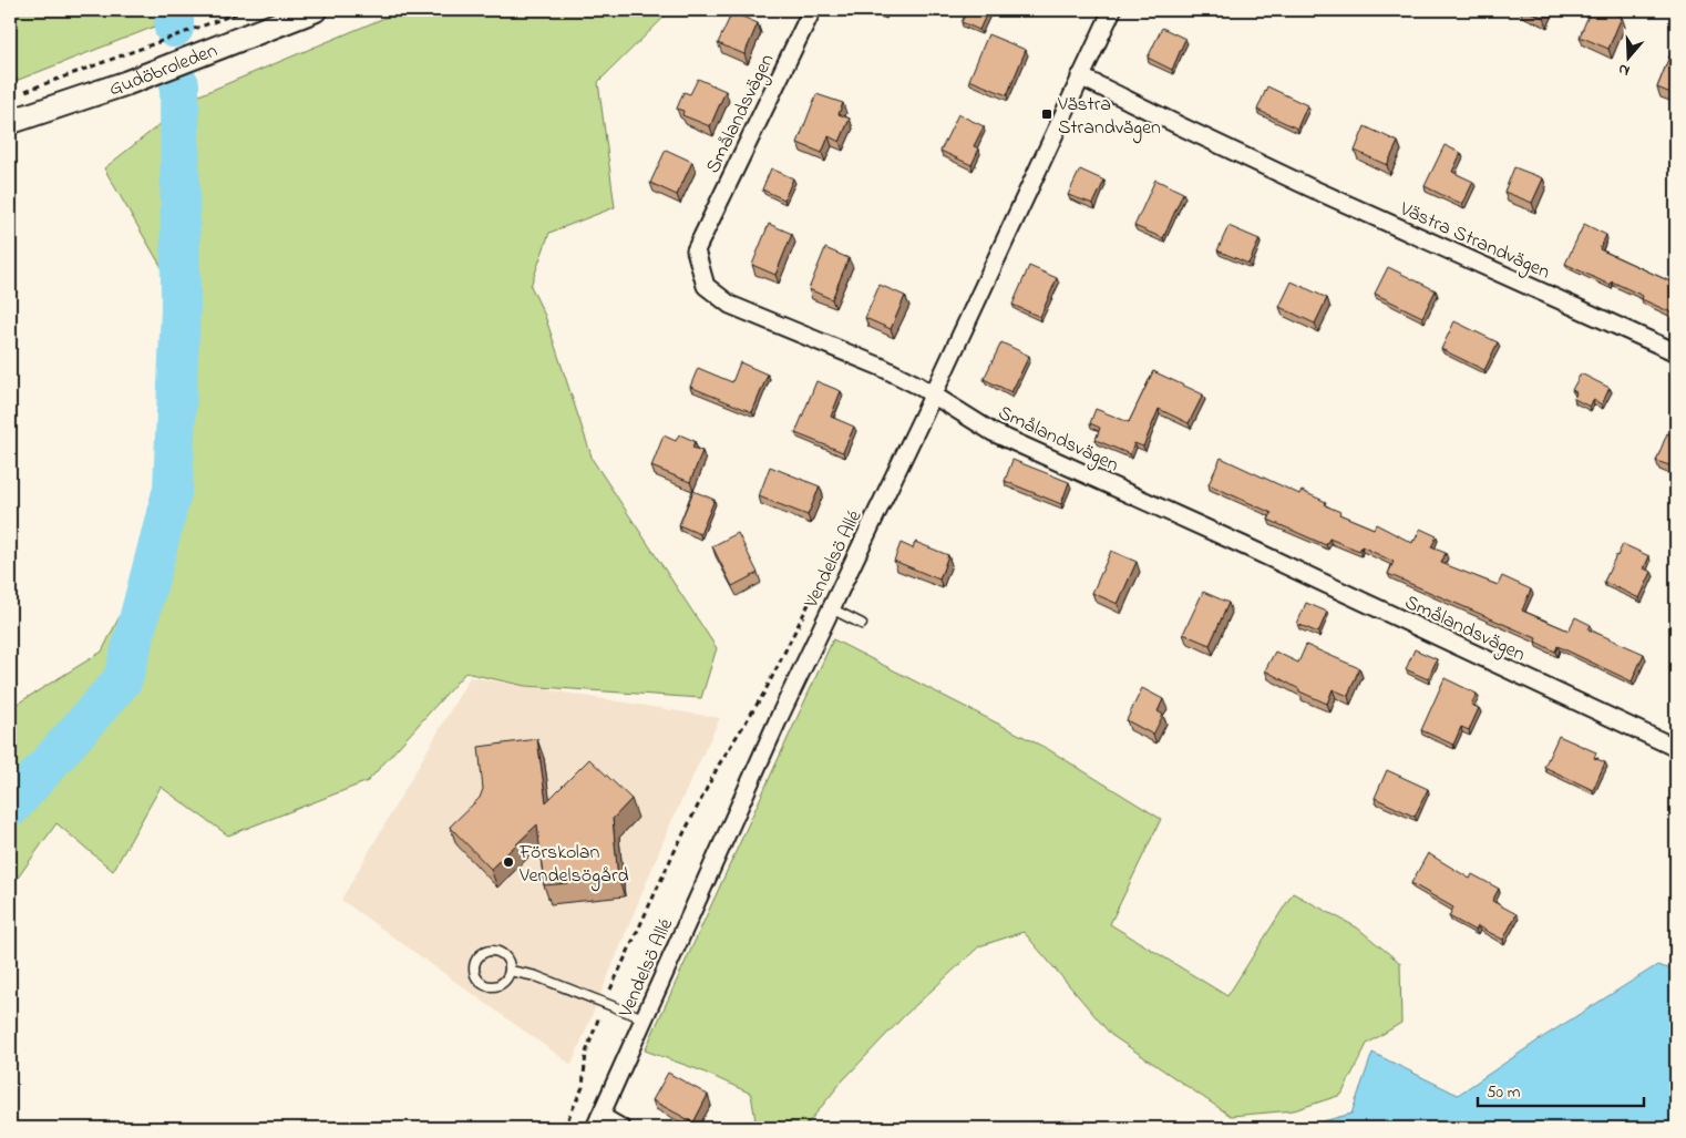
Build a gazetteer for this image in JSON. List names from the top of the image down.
{
  "streets": {
    "main road": ["Gudöbroleden"],
    "street": ["Smålandsvägen", "Västra Strandvägen", "Vendelsö Allé"]
  },
  "crossings": [
    ["Smålandsvägen", "Vendelsö Allé"],
    ["Västra Strandvägen", "Vendelsö Allé"]
  ],
  "places": {
    "transit": ["Västra Strandvägen"],
    "other": ["Förskolan Vendelsögård"]
  },
  "scale_bar": "50 m",
  "north": "bottom"
}
